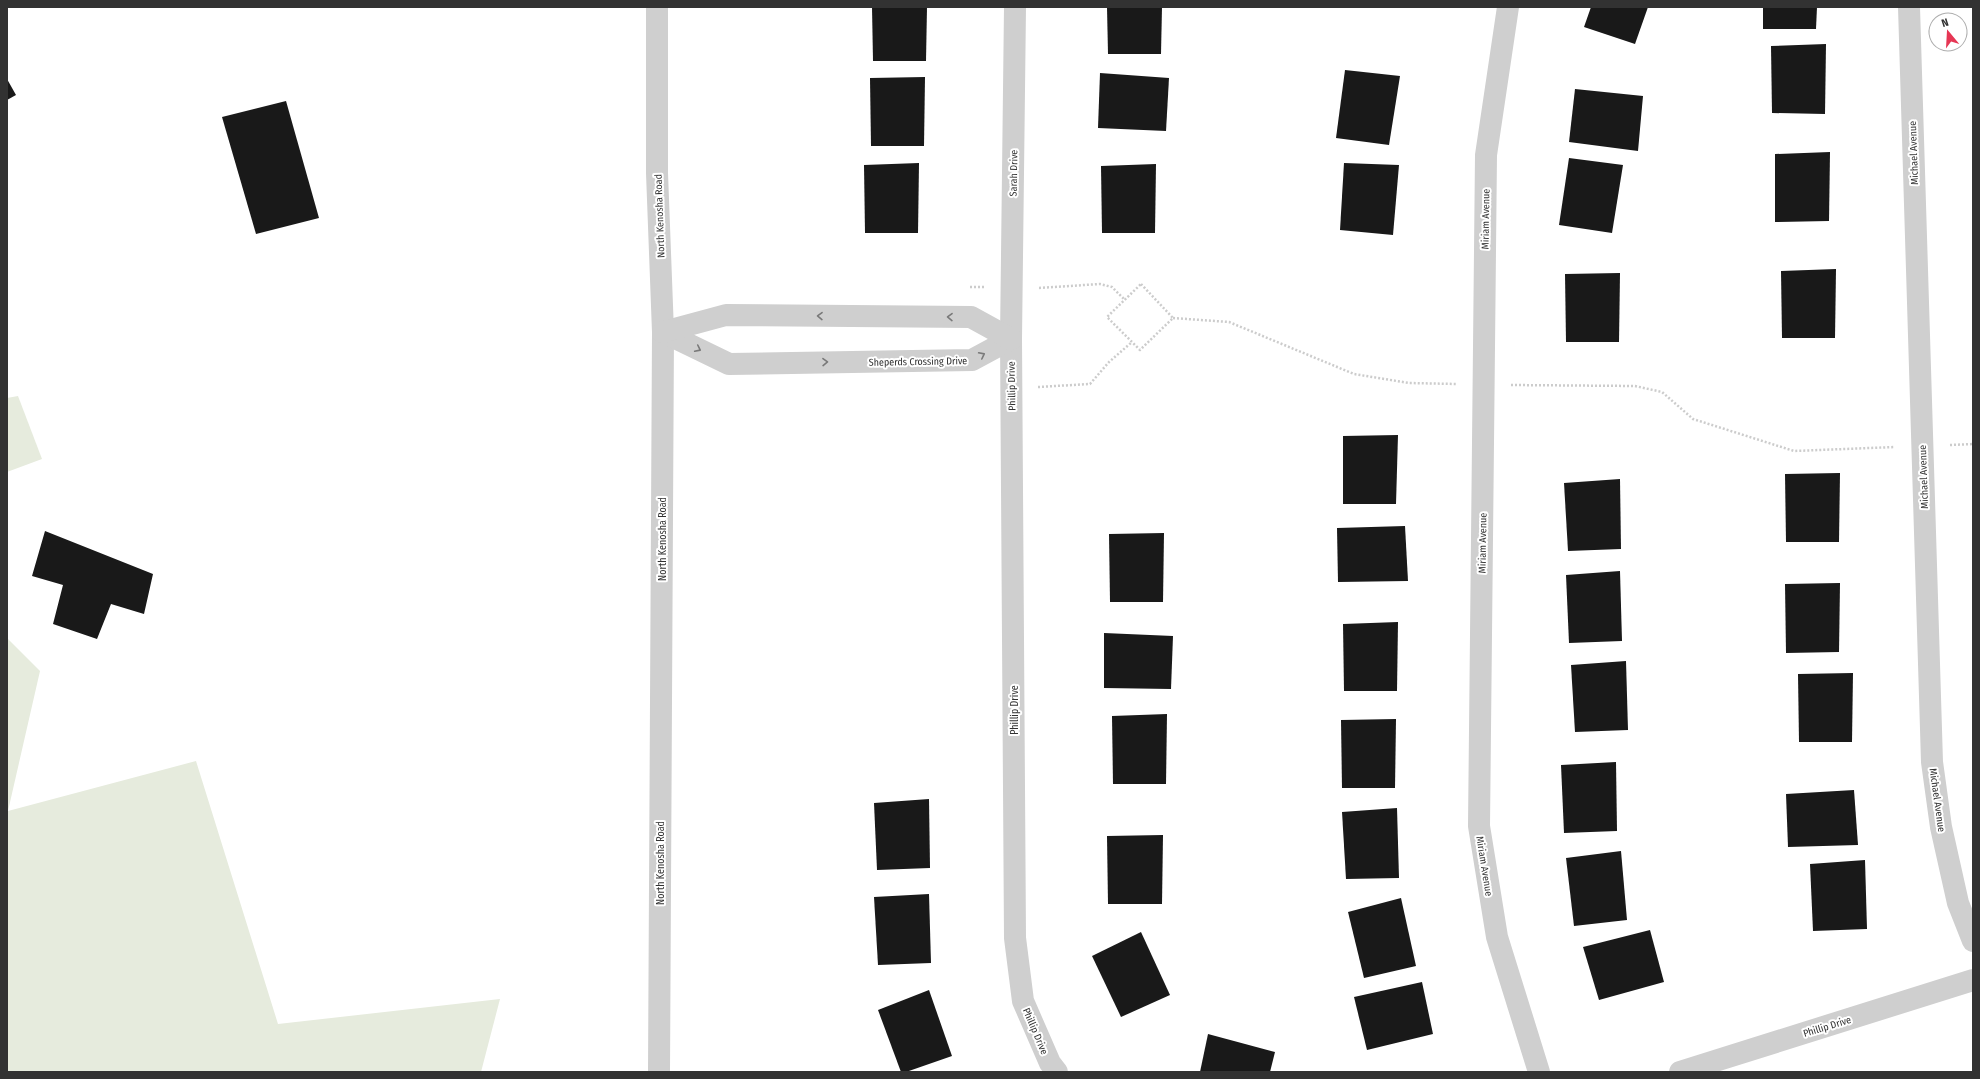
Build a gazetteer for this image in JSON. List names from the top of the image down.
{
  "streets": {
    "street": [
      "Michael Avenue",
      "Sarah Drive",
      "North Kenosha Road",
      "Miriam Avenue",
      "Sheperds Crossing Drive",
      "Phillip Drive"
    ]
  },
  "crossings": [
    ["Sarah Drive", "Sheperds Crossing Drive"],
    ["Sarah Drive", "Phillip Drive"],
    ["North Kenosha Road", "Sheperds Crossing Drive"],
    ["Sheperds Crossing Drive", "Phillip Drive"]
  ],
  "north": "top"
}
